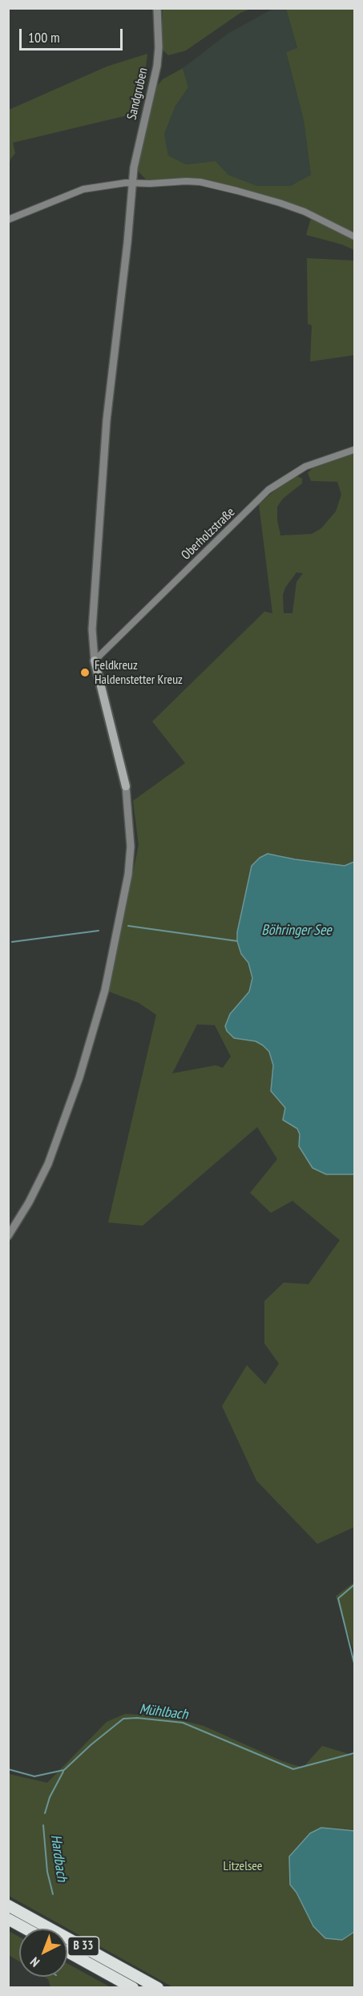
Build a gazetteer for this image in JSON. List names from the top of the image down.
{
  "streets": {
    "highway": ["B 33"],
    "street": ["Sandgruben", "Oberholzstraße"]
  },
  "crossings": [
    ["Sandgruben", "Oberholzstraße"]
  ],
  "water": ["Böhringer See", "Mühlbach", "Hardbach"],
  "parks": ["Litzelsee"],
  "places": ["Feldkreuz Haldenstetter Kreuz"],
  "scale_bar": "100 m",
  "north": "bottom left"
}
